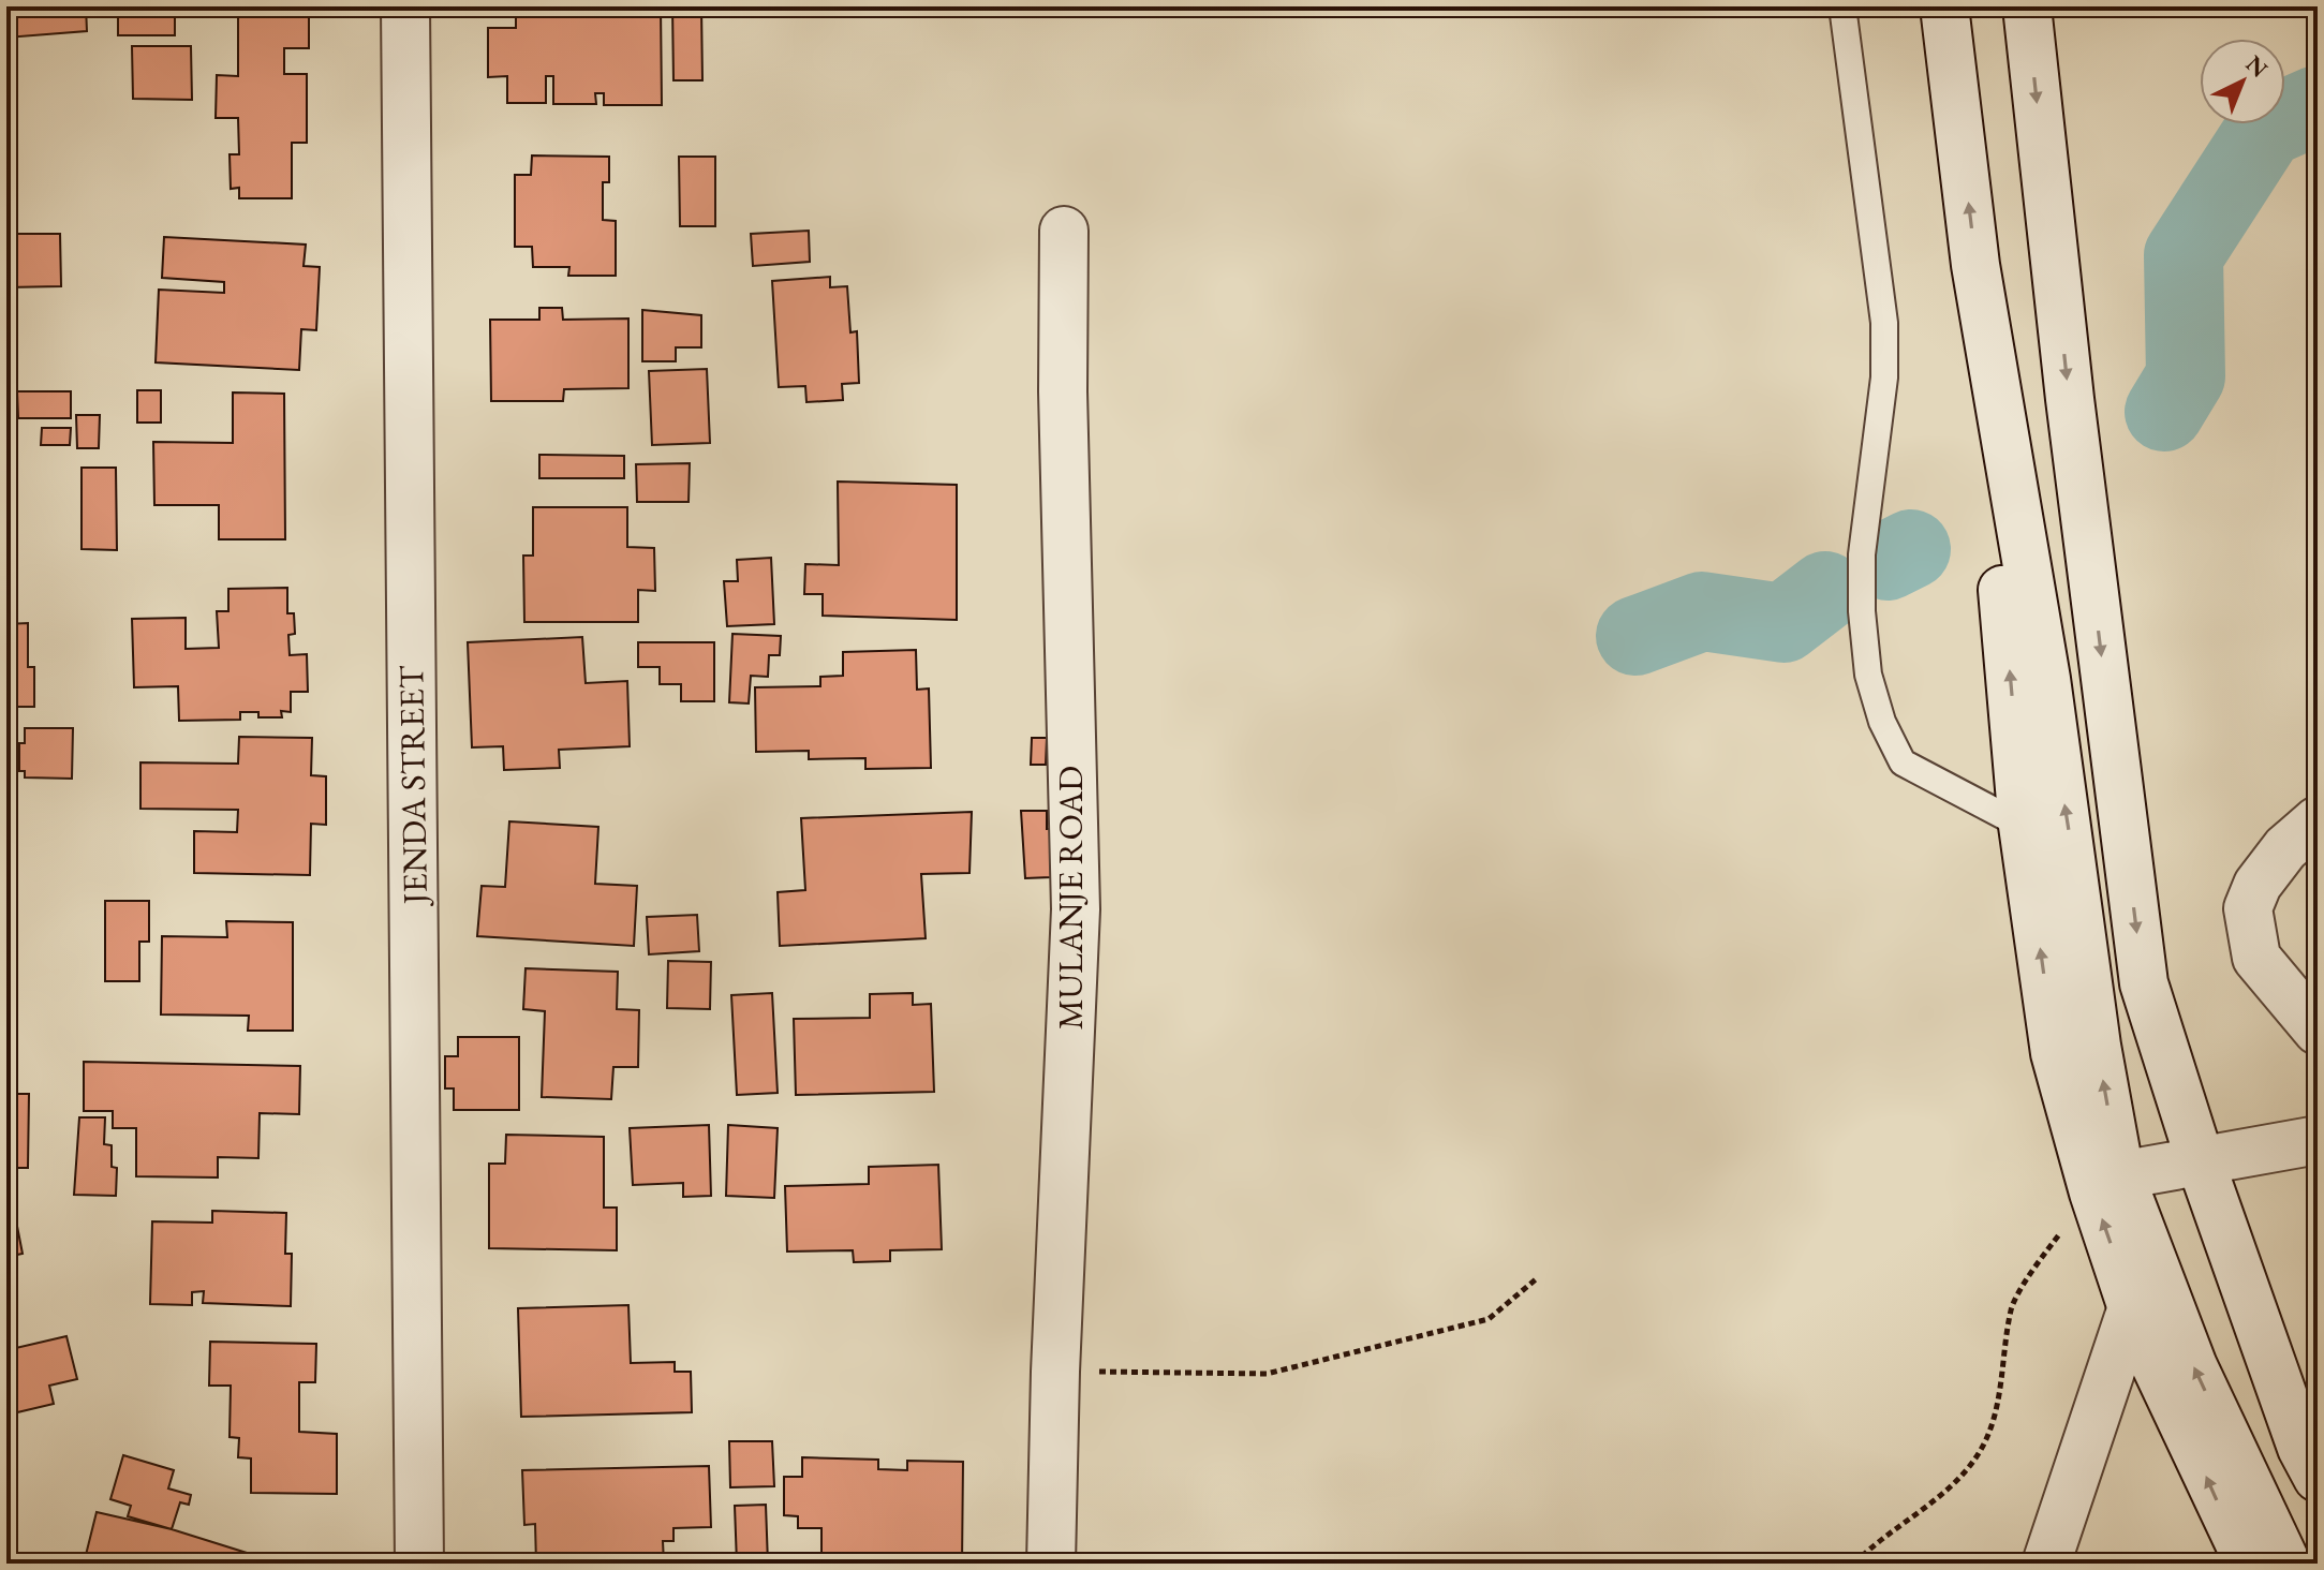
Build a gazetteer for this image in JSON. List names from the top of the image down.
{
  "streets": {
    "main road": ["JENDA STREET", "MULANJE ROAD"]
  },
  "north": "top right"
}
